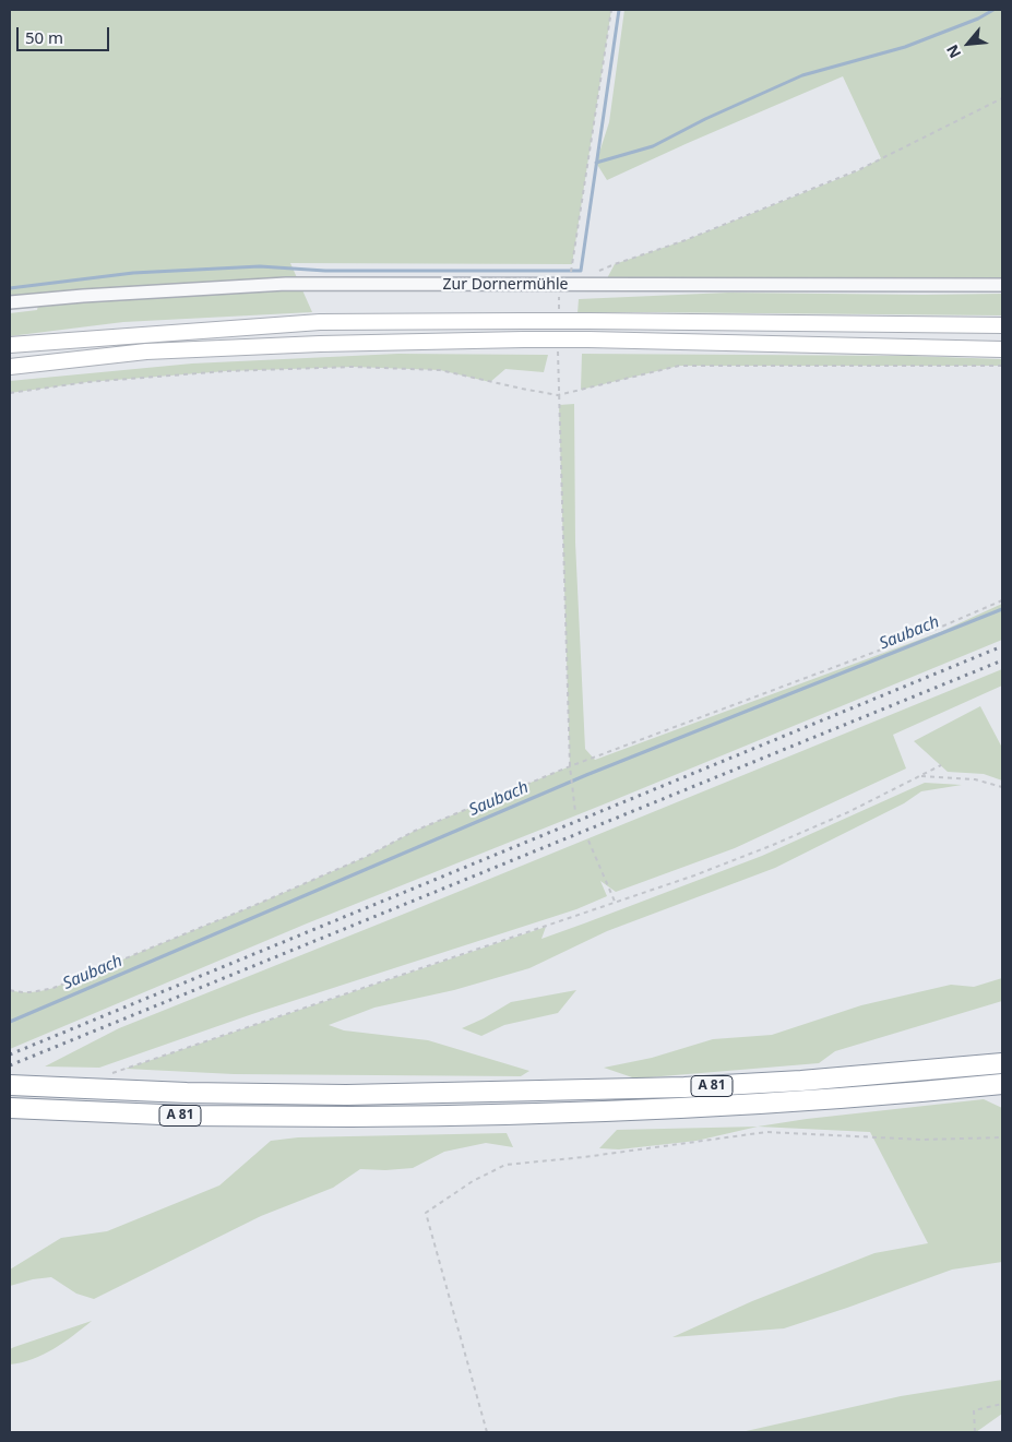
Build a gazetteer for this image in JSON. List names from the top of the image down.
{
  "streets": {
    "highway": ["A 81"],
    "street": ["Zur Dornermühle"]
  },
  "water": ["Saubach"],
  "scale_bar": "50 m",
  "north": "bottom left"
}
